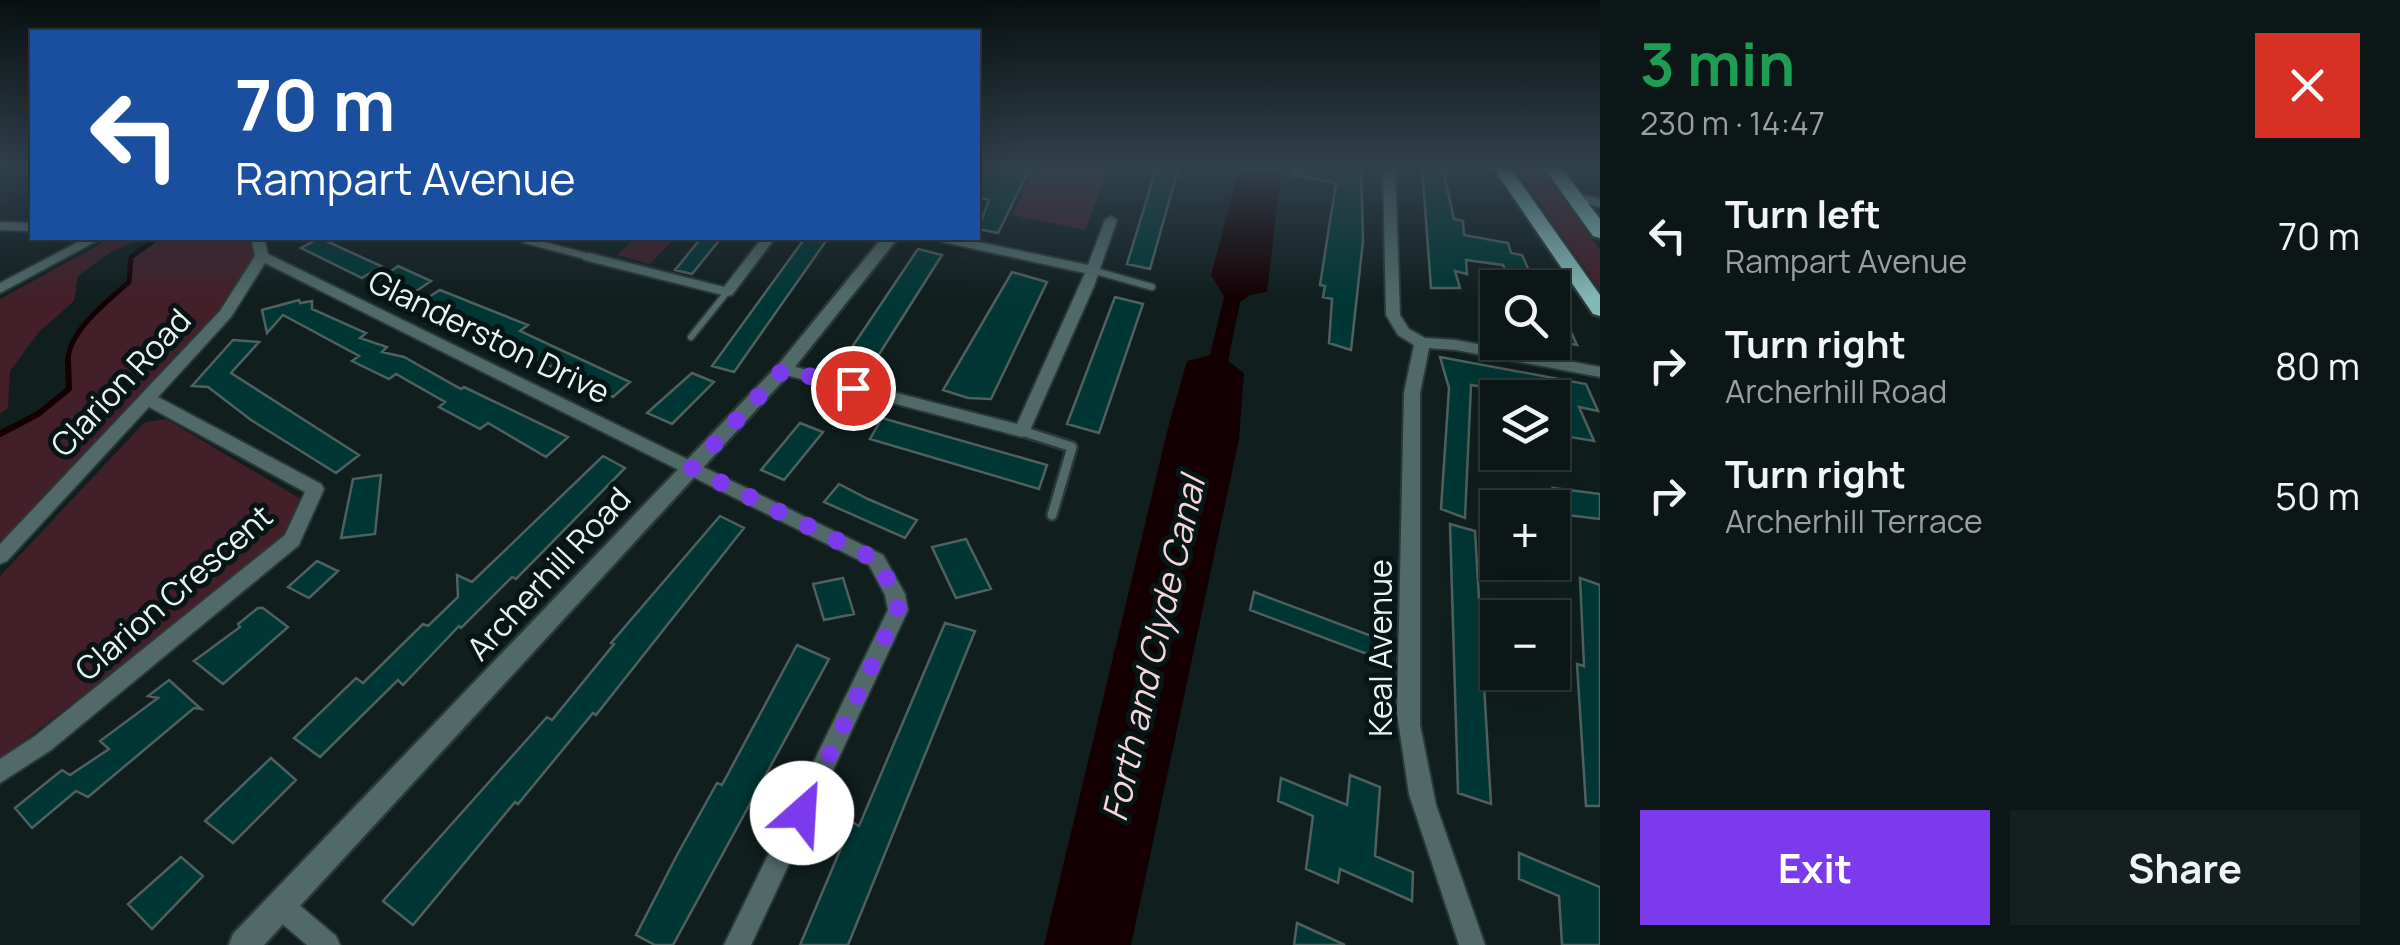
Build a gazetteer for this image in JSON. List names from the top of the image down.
{
  "streets": {
    "street": [
      "Glanderston Drive",
      "Clarion Road",
      "Archerhill Road",
      "Clarion Crescent",
      "Keal Avenue"
    ]
  },
  "crossings": [
    ["Glanderston Drive", "Clarion Road"],
    ["Glanderston Drive", "Archerhill Road"],
    ["Clarion Road", "Clarion Crescent"]
  ],
  "water": ["Forth and Clyde Canal"],
  "page": {
    "heading": ["3 min", "230 m · 14:47"],
    "turn": ["70 m", "Rampart Avenue"],
    "list": [
      {
        "name": "Turn left",
        "note": "Rampart Avenue",
        "value": "70 m"
      },
      {
        "name": "Turn right",
        "note": "Archerhill Road",
        "value": "80 m"
      },
      {
        "name": "Turn right",
        "note": "Archerhill Terrace",
        "value": "50 m"
      }
    ],
    "map_buttons": ["+", "−"],
    "buttons": ["Exit", "Share"]
  }
}
